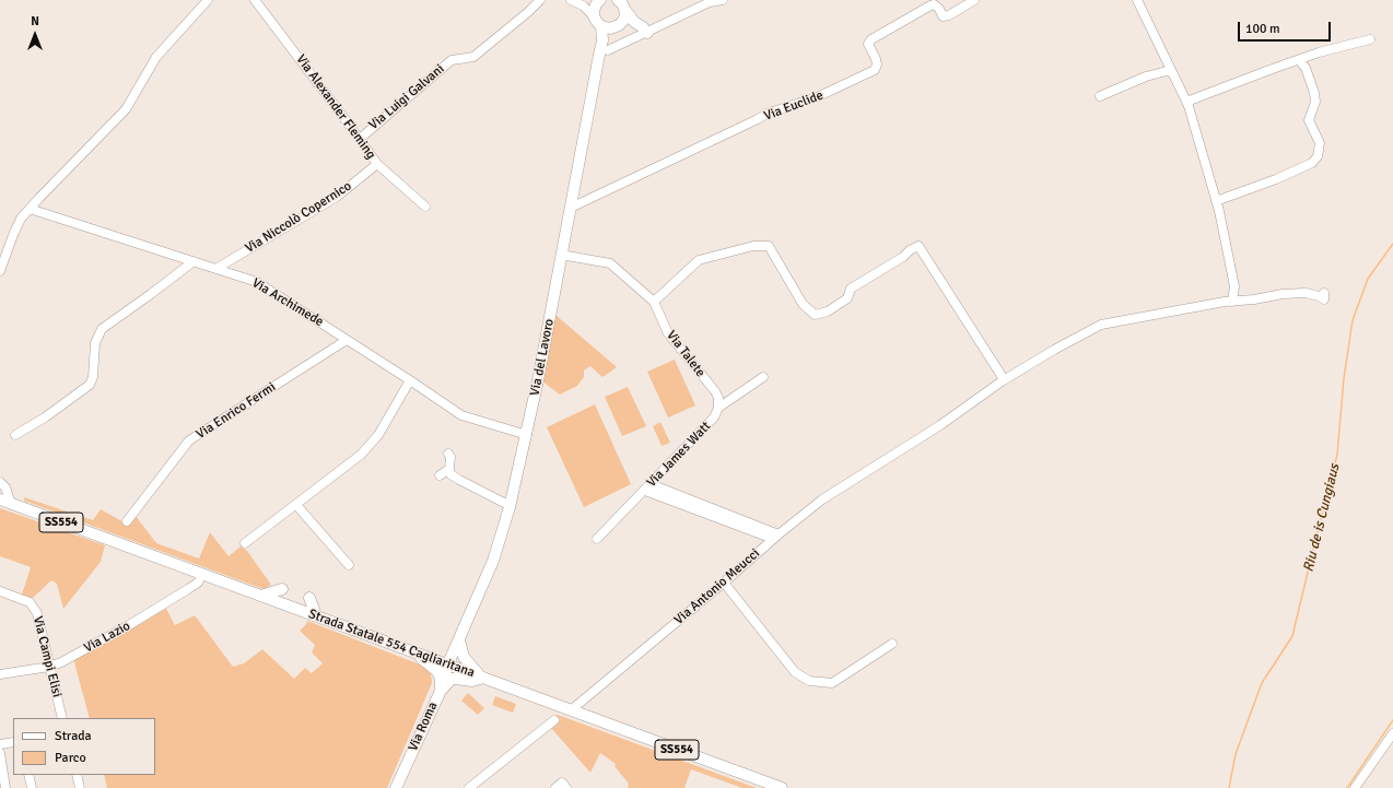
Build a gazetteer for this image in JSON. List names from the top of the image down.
{
  "streets": {
    "main road": [
      "Via del Lavoro",
      "SS554",
      "Strada Statale 554 Cagliaritana",
      "Via Roma"
    ],
    "street": [
      "Via Luigi Galvani",
      "Via Euclide",
      "Via Alexander Fleming",
      "Via Niccolò Copernico",
      "Via Archimede",
      "Via Talete",
      "Via Enrico Fermi",
      "Via James Watt",
      "Via Antonio Meucci",
      "Via Lazio",
      "Via Campi Elisi"
    ]
  },
  "crossings": [
    ["Via Luigi Galvani", "Via Alexander Fleming"],
    ["Via Euclide", "Via del Lavoro"],
    ["Via Alexander Fleming", "Via Niccolò Copernico"],
    ["Via Niccolò Copernico", "Via Archimede"],
    ["Via Archimede", "Via del Lavoro"],
    ["Via Archimede", "Via Enrico Fermi"],
    ["Via Talete", "Via del Lavoro"],
    ["Via Talete", "Via James Watt"],
    ["Via del Lavoro", "Strada Statale 554 Cagliaritana"],
    ["Via del Lavoro", "Via Roma"],
    ["Via Antonio Meucci", "Strada Statale 554 Cagliaritana"],
    ["Via Lazio", "Strada Statale 554 Cagliaritana"],
    ["Via Lazio", "Via Campi Elisi"],
    ["Strada Statale 554 Cagliaritana", "Via Roma"]
  ],
  "water": ["Riu de is Cungiaus"],
  "legend": ["Strada", "Parco"],
  "scale_bar": "100 m",
  "north": "top"
}
